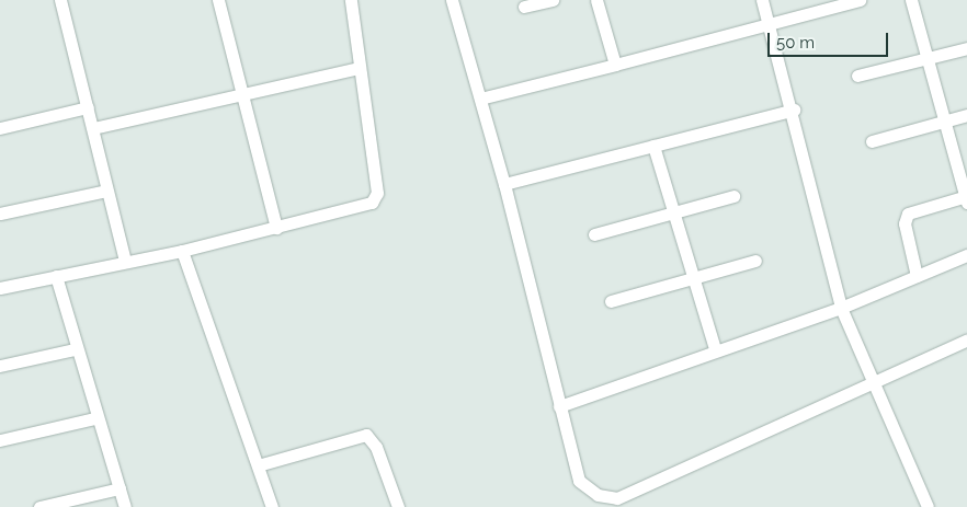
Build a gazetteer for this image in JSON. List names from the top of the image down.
{
  "scale_bar": "50 m"
}
